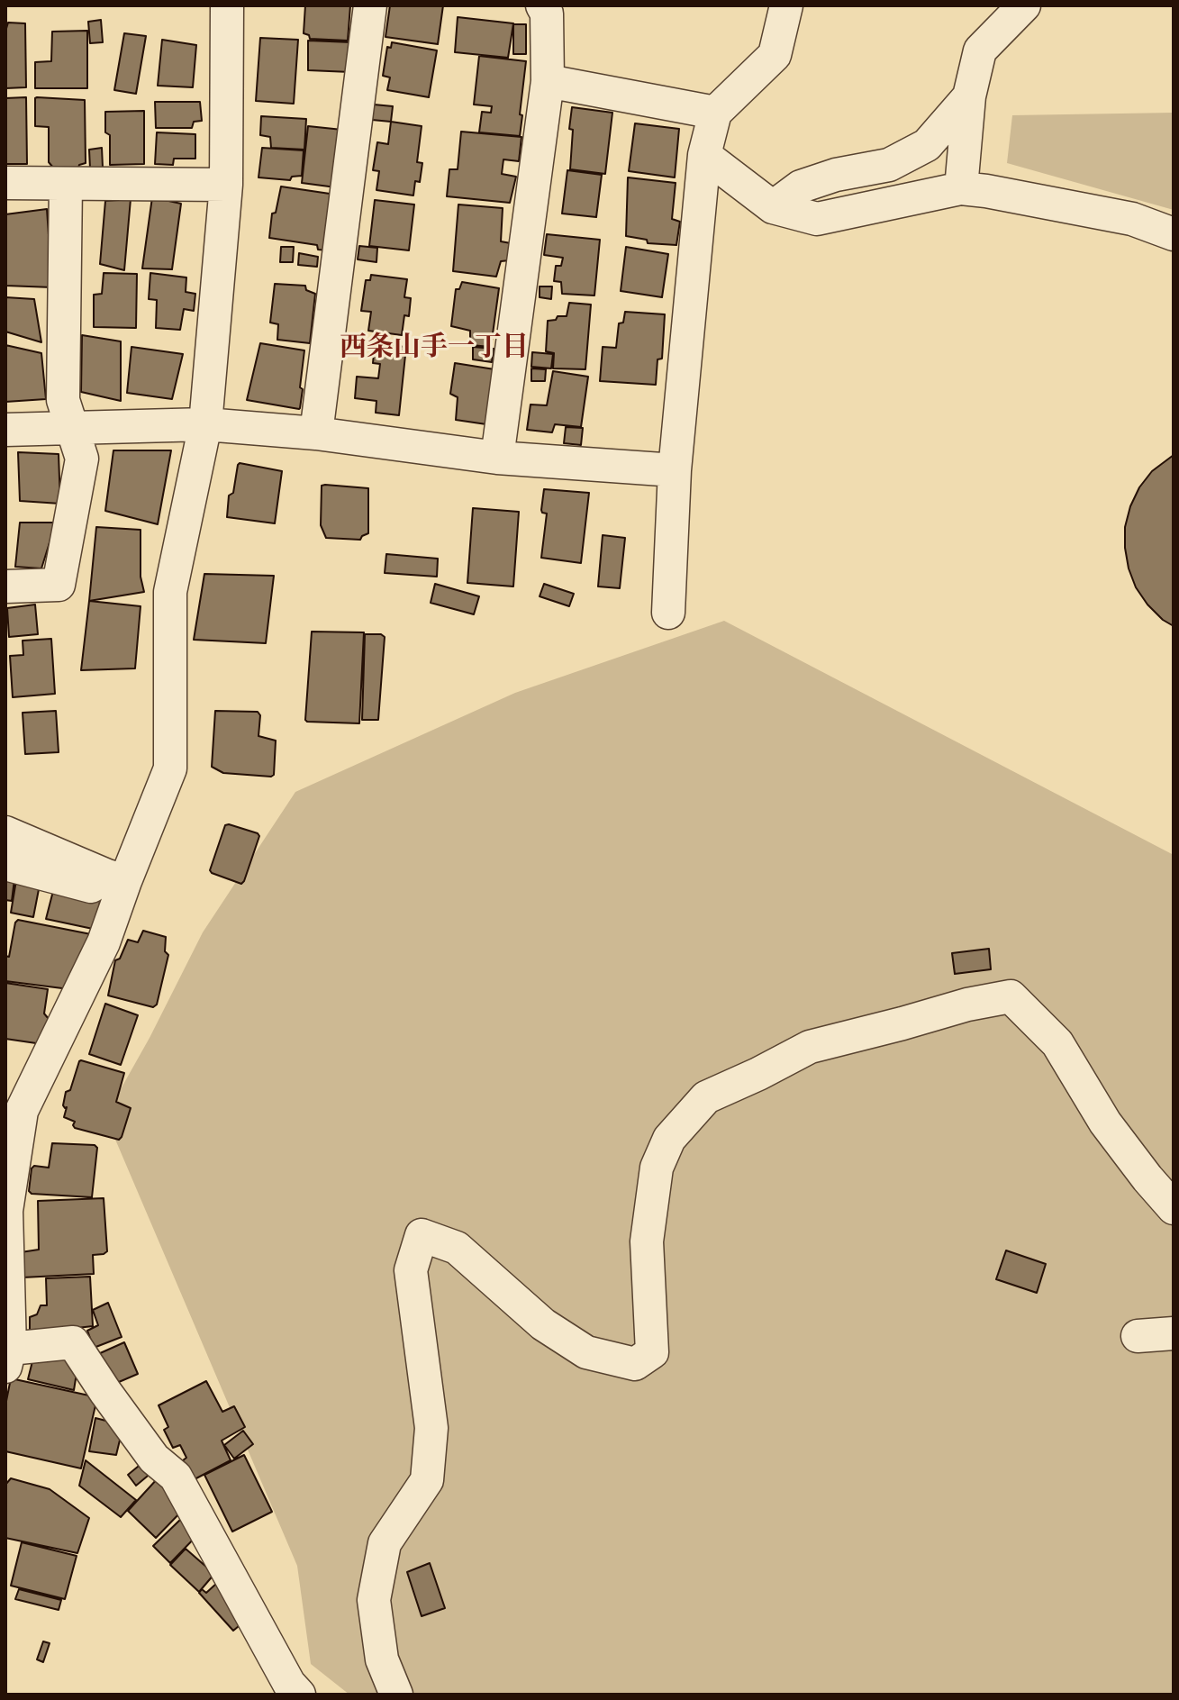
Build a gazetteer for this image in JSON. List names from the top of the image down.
{
  "districts": ["西条山手一丁目"]
}
